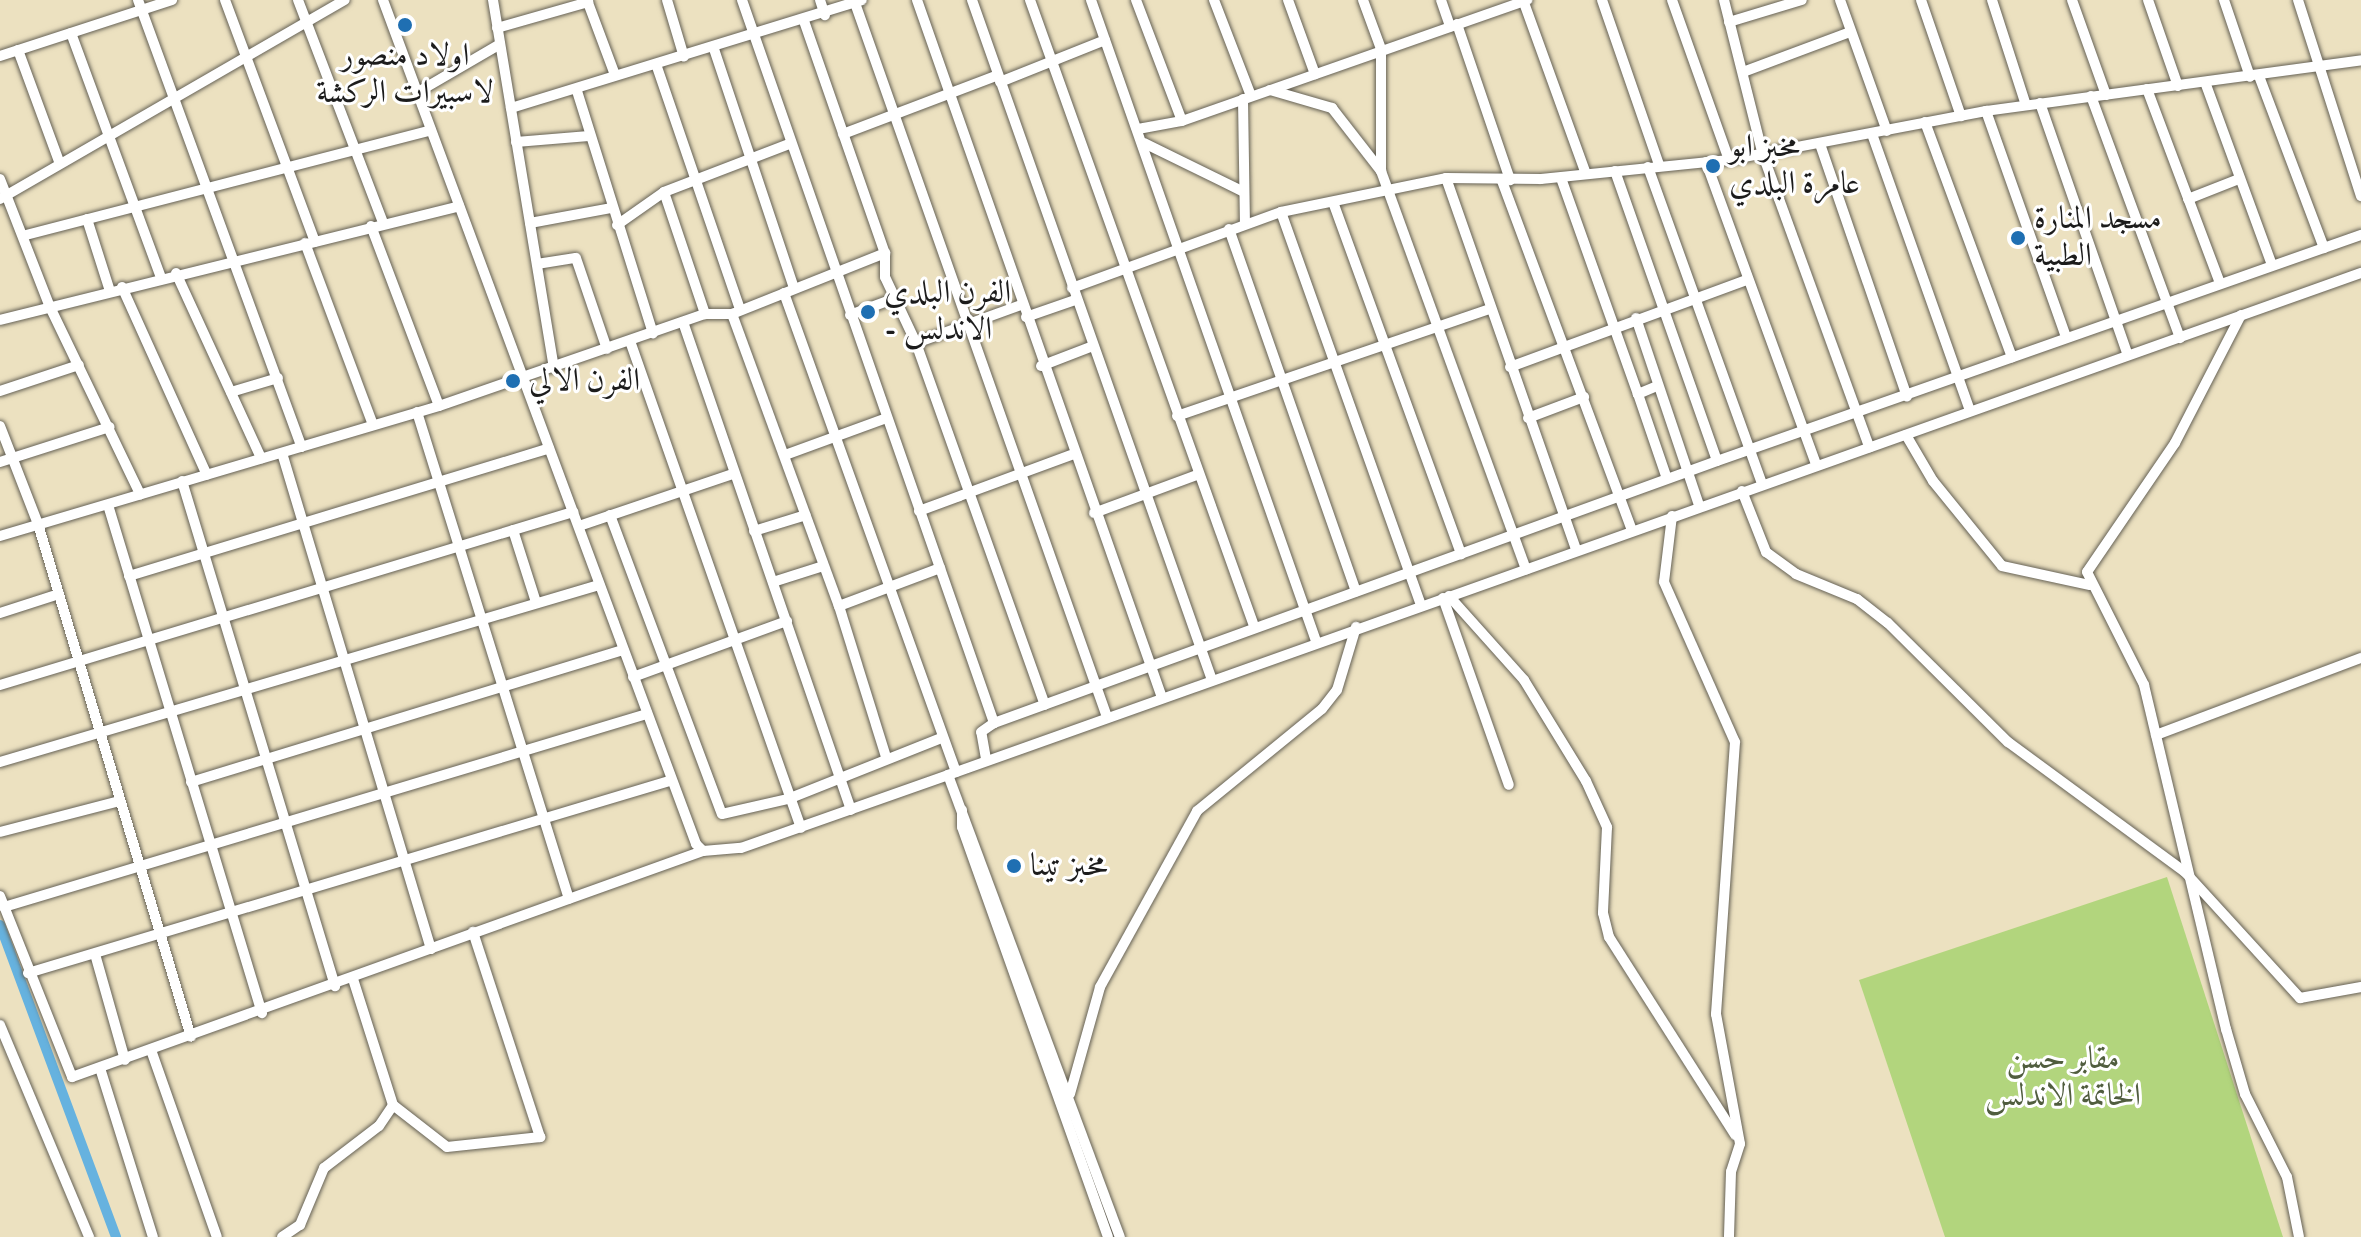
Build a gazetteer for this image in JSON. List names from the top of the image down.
{
  "parks": ["مقابر حسن الخاتمة الاندلس"],
  "places": [
    "اولاد منصور لاسبيرات الركشة",
    "مخبز ابو عامرة البلدي",
    "مسجد المنارة الطبية",
    "الفرن البلدي - الاندلس",
    "الفرن الالي",
    "مخبز تينا"
  ]
}
